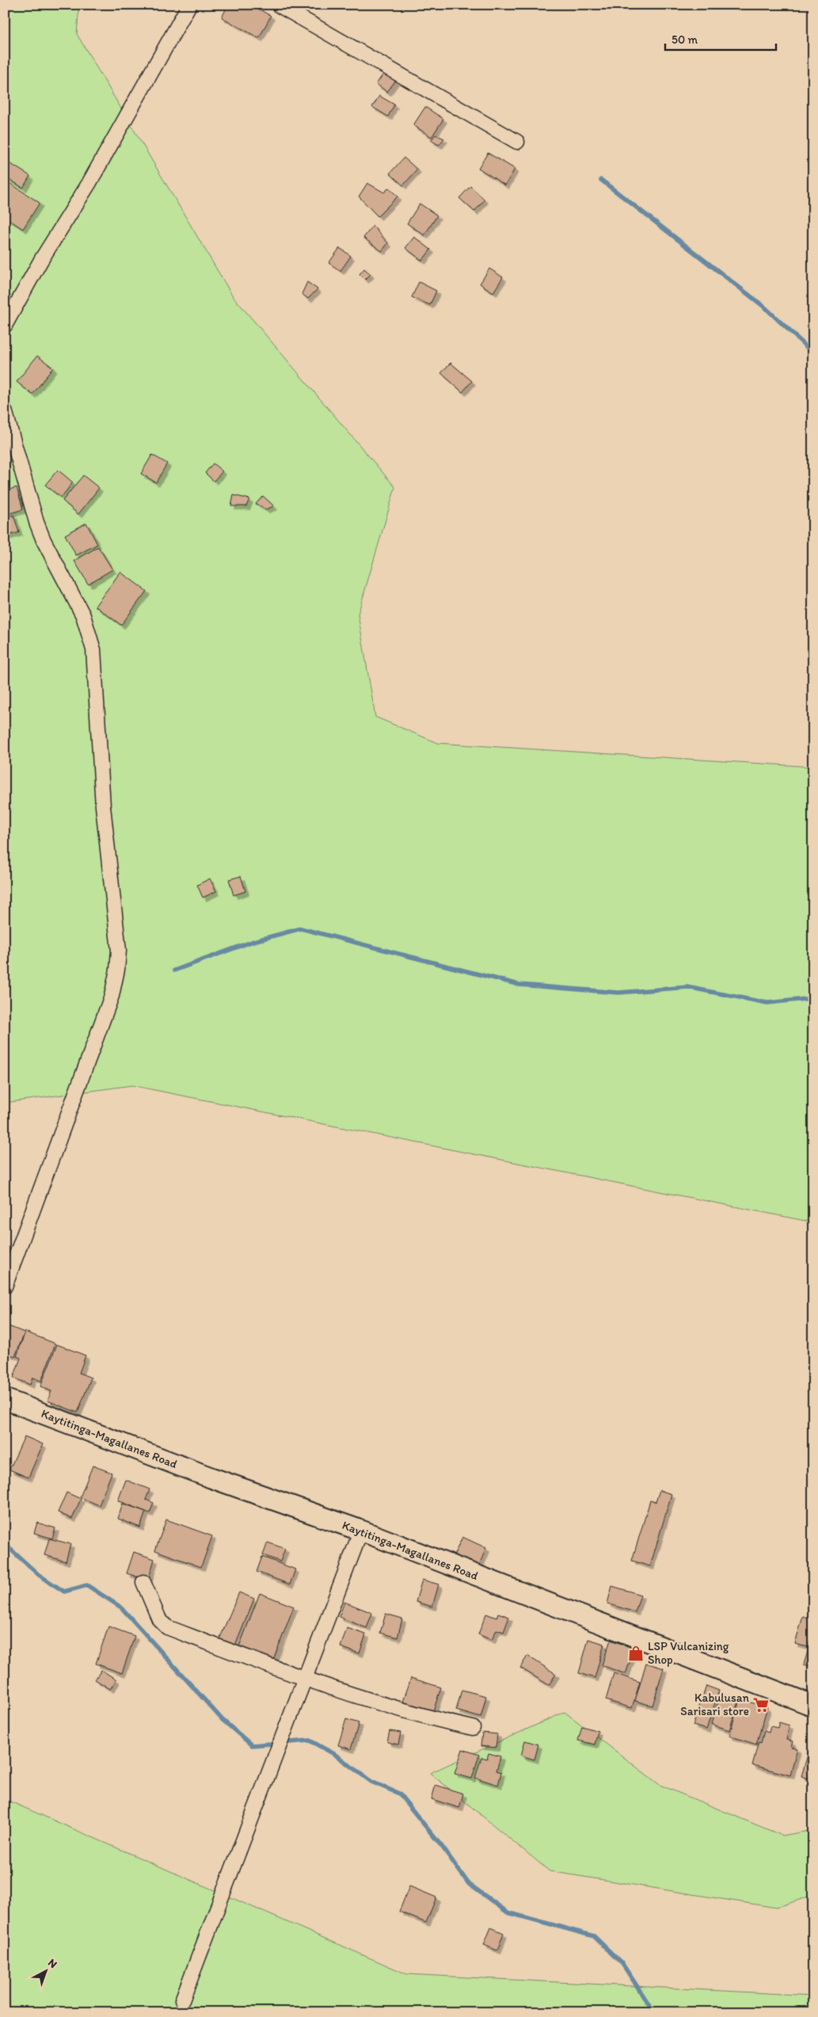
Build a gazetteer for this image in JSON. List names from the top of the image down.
{
  "streets": {
    "main road": ["Kaytitinga-Magallanes Road"]
  },
  "places": {
    "shop": ["LSP Vulcanizing Shop"],
    "supermarket": ["Kabulusan Sarisari store"]
  },
  "scale_bar": "50 m",
  "north": "top right"
}
